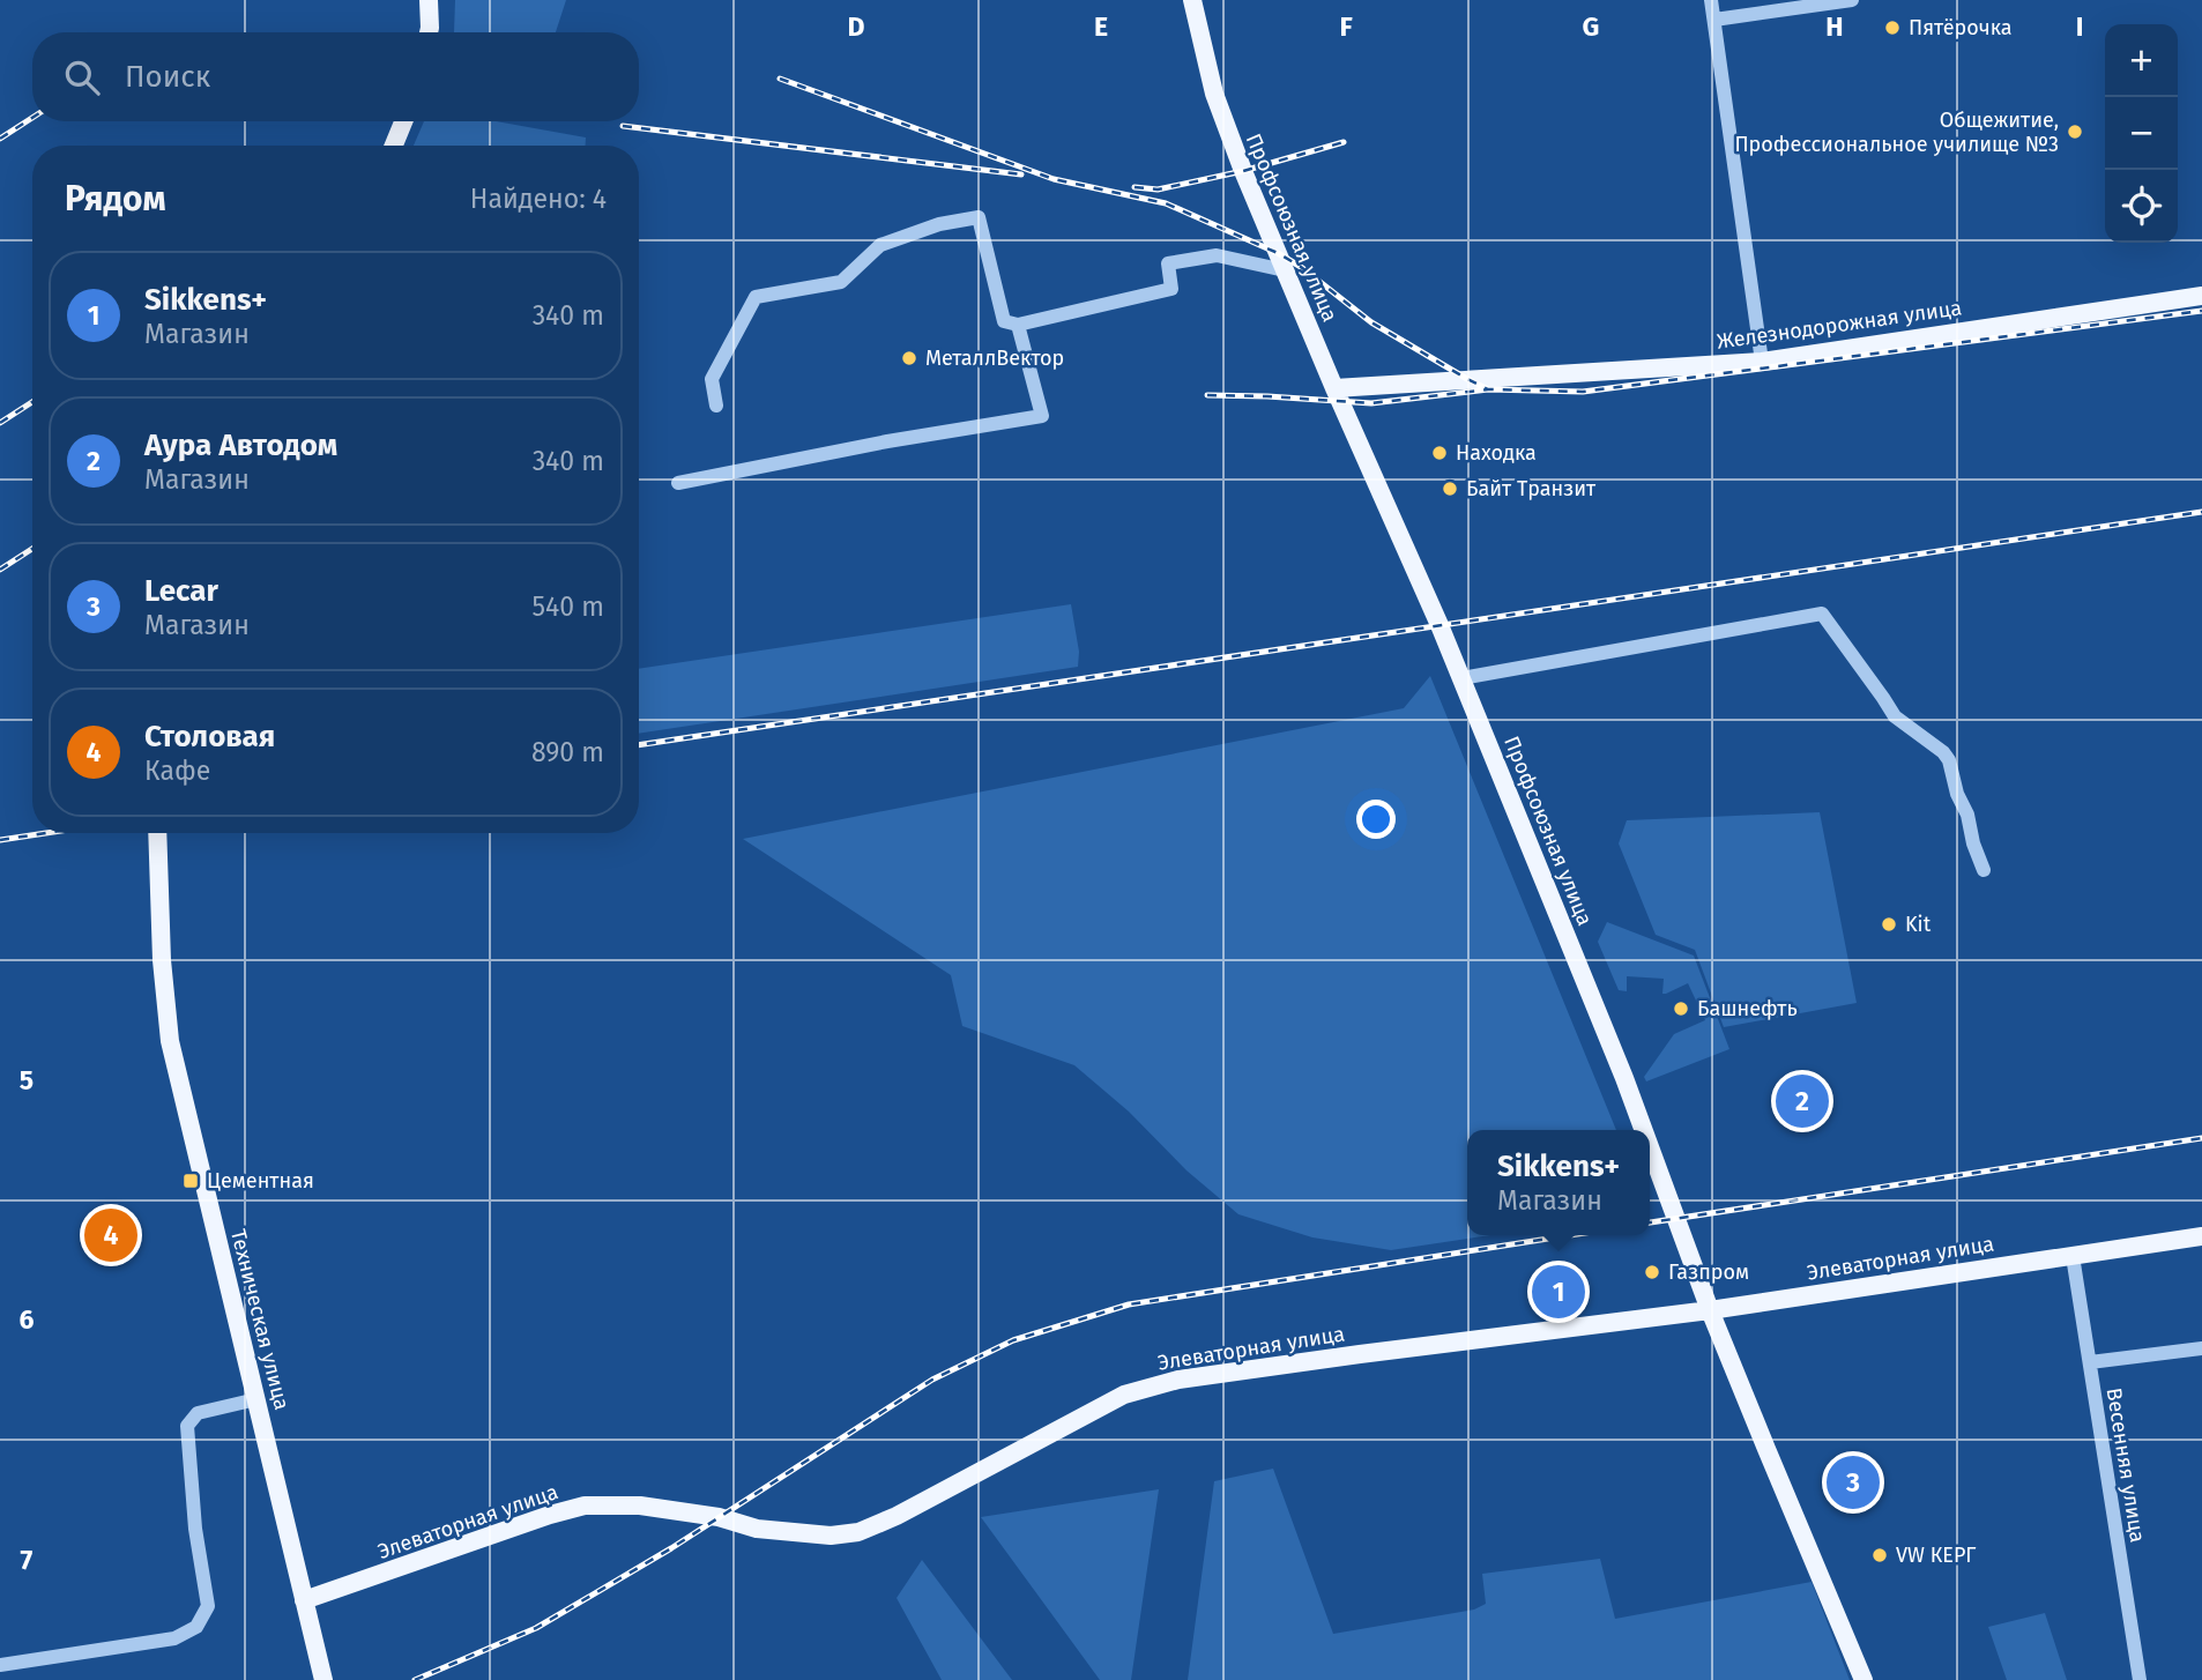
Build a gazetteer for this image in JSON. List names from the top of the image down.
{
  "streets": {
    "main road": [
      "Профсоюзная улица",
      "Железнодорожная улица",
      "Элеваторная улица",
      "Техническая улица"
    ],
    "street": ["Весенняя улица"]
  },
  "crossings": [
    ["Профсоюзная улица", "Железнодорожная улица"],
    ["Профсоюзная улица", "Элеваторная улица"],
    ["Элеваторная улица", "Техническая улица"],
    ["Элеваторная улица", "Весенняя улица"]
  ],
  "places": {
    "other": [
      "Пятёрочка",
      "Общежитие, Профессиональное училище №3",
      "МеталлВектор",
      "Находка",
      "Байт Транзит",
      "Kit",
      "Башнефть",
      "Газпром",
      "VW КЕРГ"
    ],
    "transit": ["Цементная"]
  },
  "page": {
    "map_buttons": ["+", "−"],
    "search": "Поиск",
    "heading": ["Рядом", "Найдено: 4"],
    "list": [
      {
        "mark": "1",
        "name": "Sikkens+",
        "note": "Магазин",
        "value": "340 m"
      },
      {
        "mark": "2",
        "name": "Аура Автодом",
        "note": "Магазин",
        "value": "340 m"
      },
      {
        "mark": "3",
        "name": "Lecar",
        "note": "Магазин",
        "value": "540 m"
      },
      {
        "mark": "4",
        "name": "Столовая",
        "note": "Кафе",
        "value": "890 m"
      }
    ],
    "pins": [
      "2",
      "4",
      "1",
      "3"
    ],
    "popup": ["Sikkens+", "Магазин"]
  },
  "grid": {
    "columns": [
      "D",
      "E",
      "F",
      "G",
      "H",
      "I"
    ],
    "rows": ["5", "6", "7"]
  }
}
